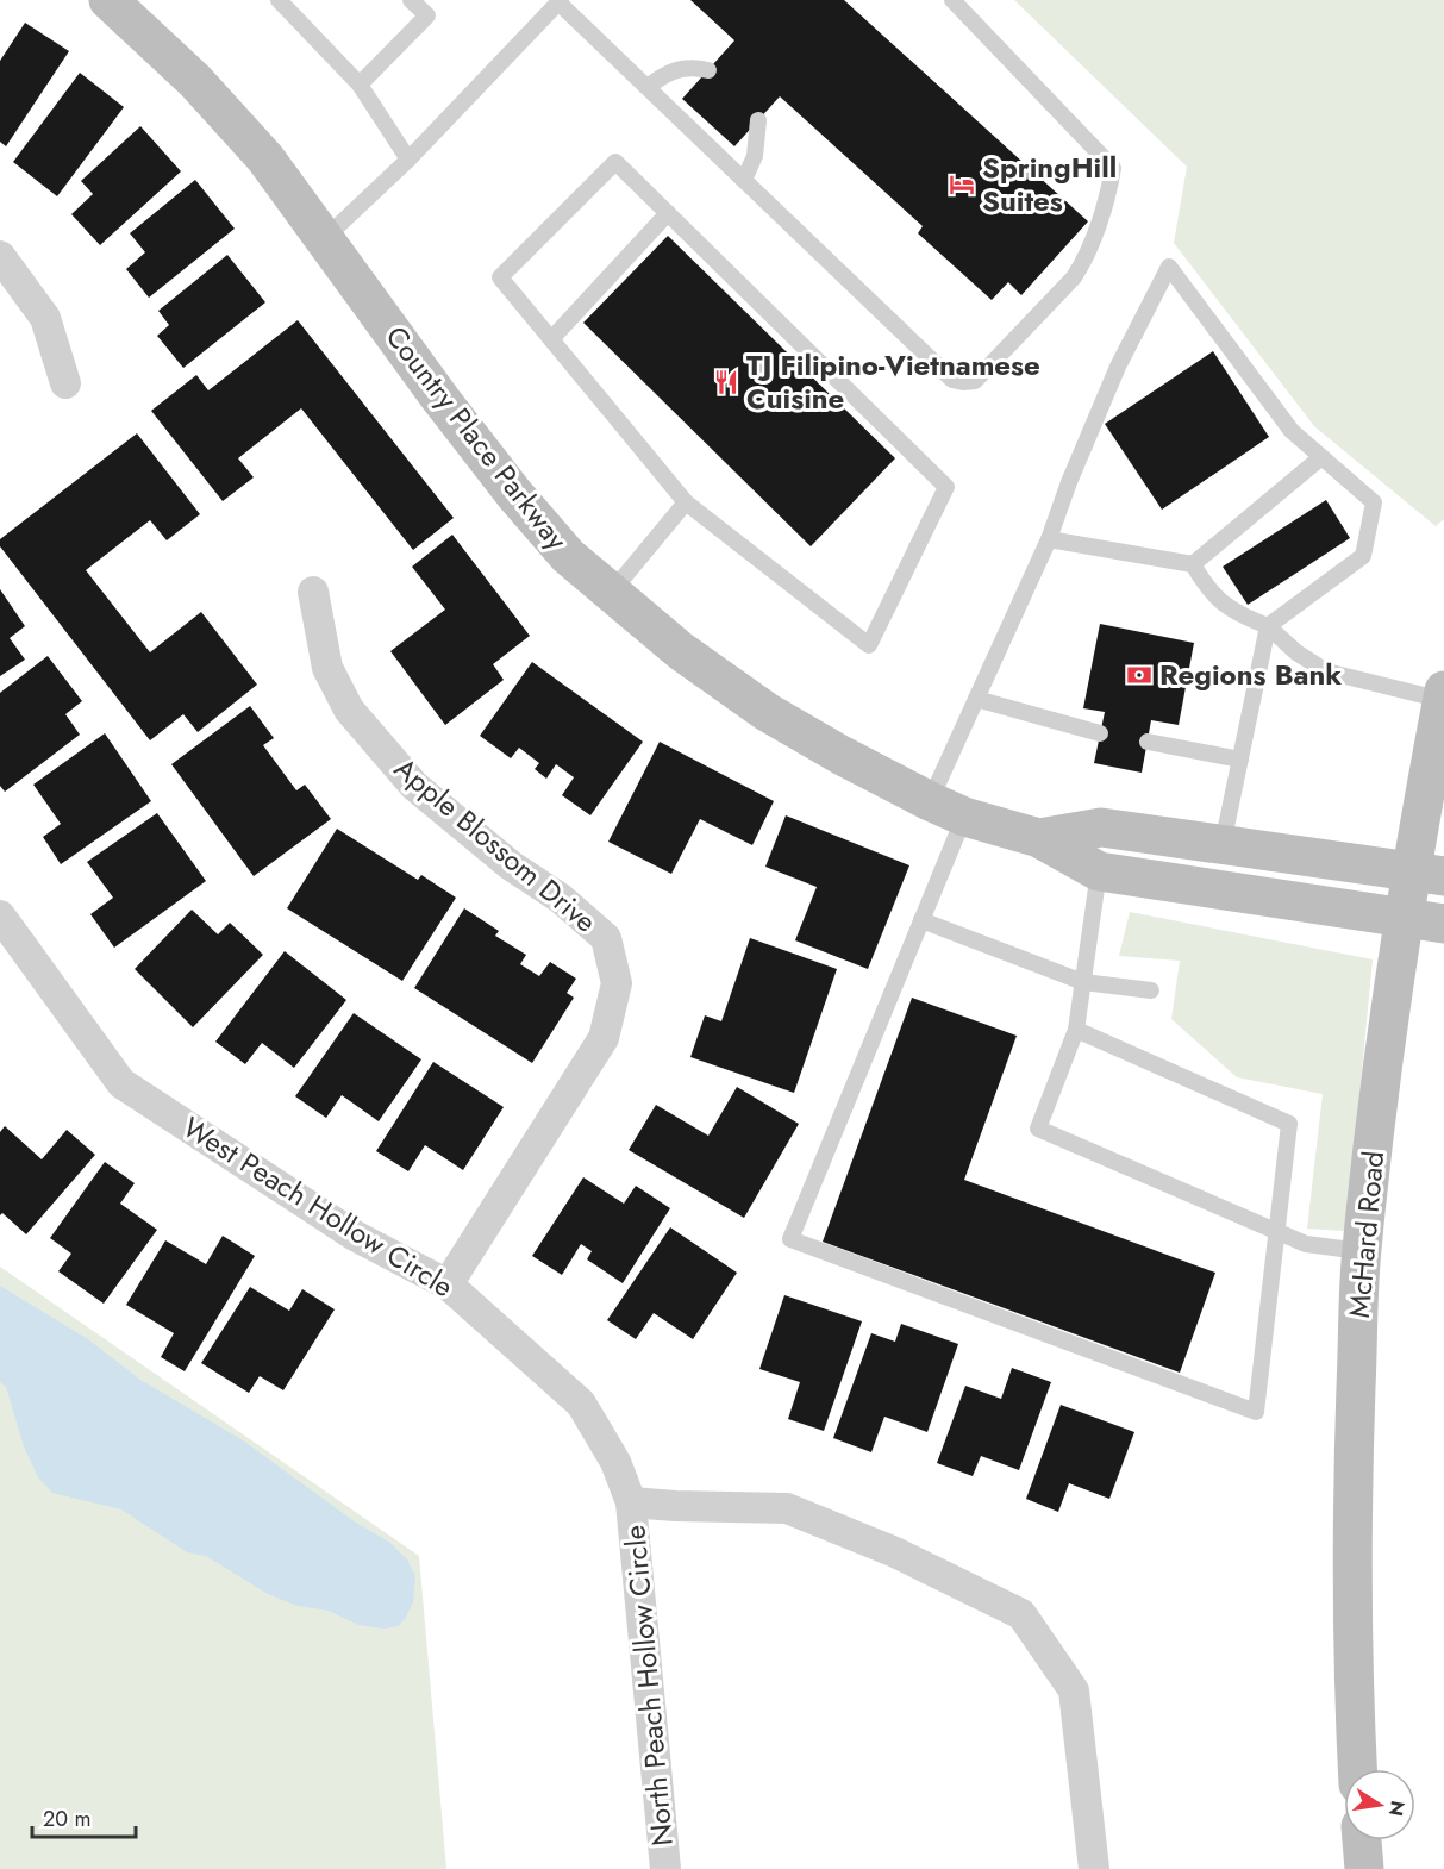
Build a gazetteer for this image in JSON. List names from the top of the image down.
{
  "streets": {
    "street": [
      "Country Place Parkway",
      "Apple Blossom Drive",
      "West Peach Hollow Circle",
      "McHard Road",
      "North Peach Hollow Circle"
    ]
  },
  "crossings": [
    ["Apple Blossom Drive", "West Peach Hollow Circle"],
    ["West Peach Hollow Circle", "North Peach Hollow Circle"]
  ],
  "places": {
    "hotel": ["SpringHill Suites"],
    "restaurant": ["TJ Filipino-Vietnamese Cuisine"],
    "bank": ["Regions Bank"]
  },
  "scale_bar": "20 m",
  "north": "right"
}
